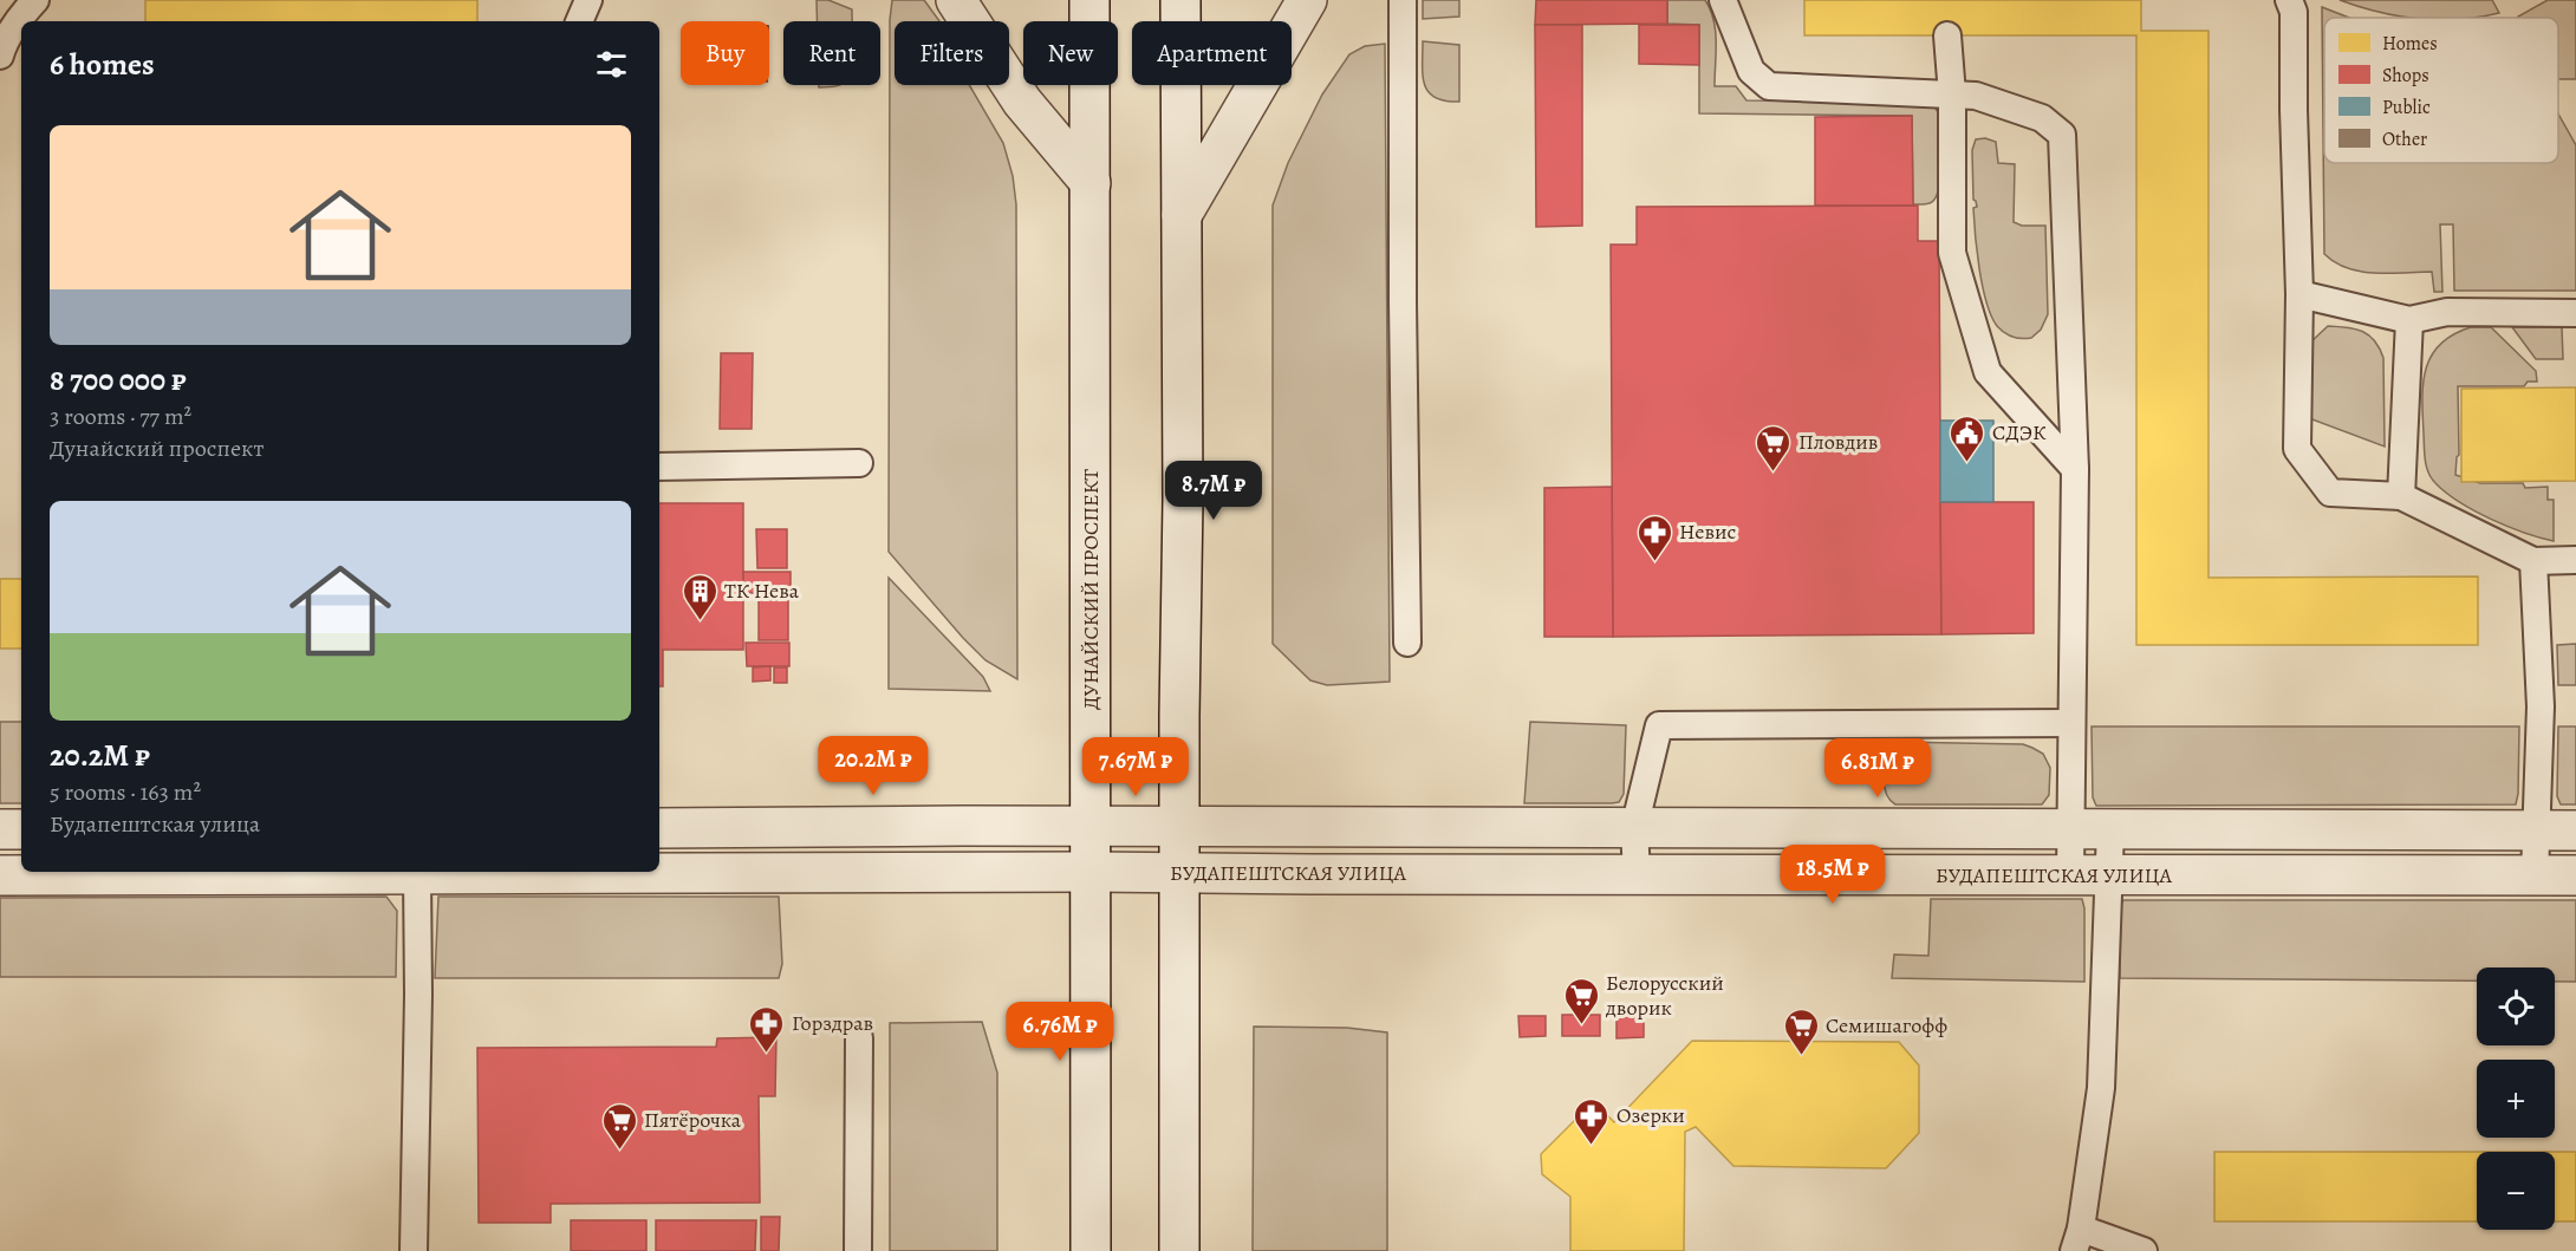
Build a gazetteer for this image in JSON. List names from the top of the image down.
{
  "streets": {
    "street": ["ДУНАЙСКИЙ ПРОСПЕКТ", "БУДАПЕШТСКАЯ УЛИЦА"]
  },
  "crossings": [
    ["ДУНАЙСКИЙ ПРОСПЕКТ", "БУДАПЕШТСКАЯ УЛИЦА"]
  ],
  "places": {
    "public building": ["СДЭК"],
    "supermarket": [
      "Пловдив",
      "Белорусский дворик",
      "Семишагофф",
      "Пятёрочка"
    ],
    "pharmacy": ["Невис", "Горздрав", "Озерки"],
    "building": ["ТК Нева"]
  },
  "legend": [
    "Homes",
    "Shops",
    "Public",
    "Other"
  ],
  "page": {
    "chip": [
      "Buy",
      "Rent",
      "Filters",
      "New",
      "Apartment"
    ],
    "heading": "6 homes",
    "list": [
      {
        "name": "8 700 000 ₽",
        "note": "3 rooms · 77 m² · Дунайский проспект"
      },
      {
        "name": "20.2M ₽",
        "note": "5 rooms · 163 m² · Будапештская улица"
      }
    ],
    "price": [
      "8.7M ₽",
      "20.2M ₽",
      "7.67M ₽",
      "6.81M ₽",
      "18.5M ₽",
      "6.76M ₽"
    ],
    "map_buttons": ["+", "−"]
  }
}
